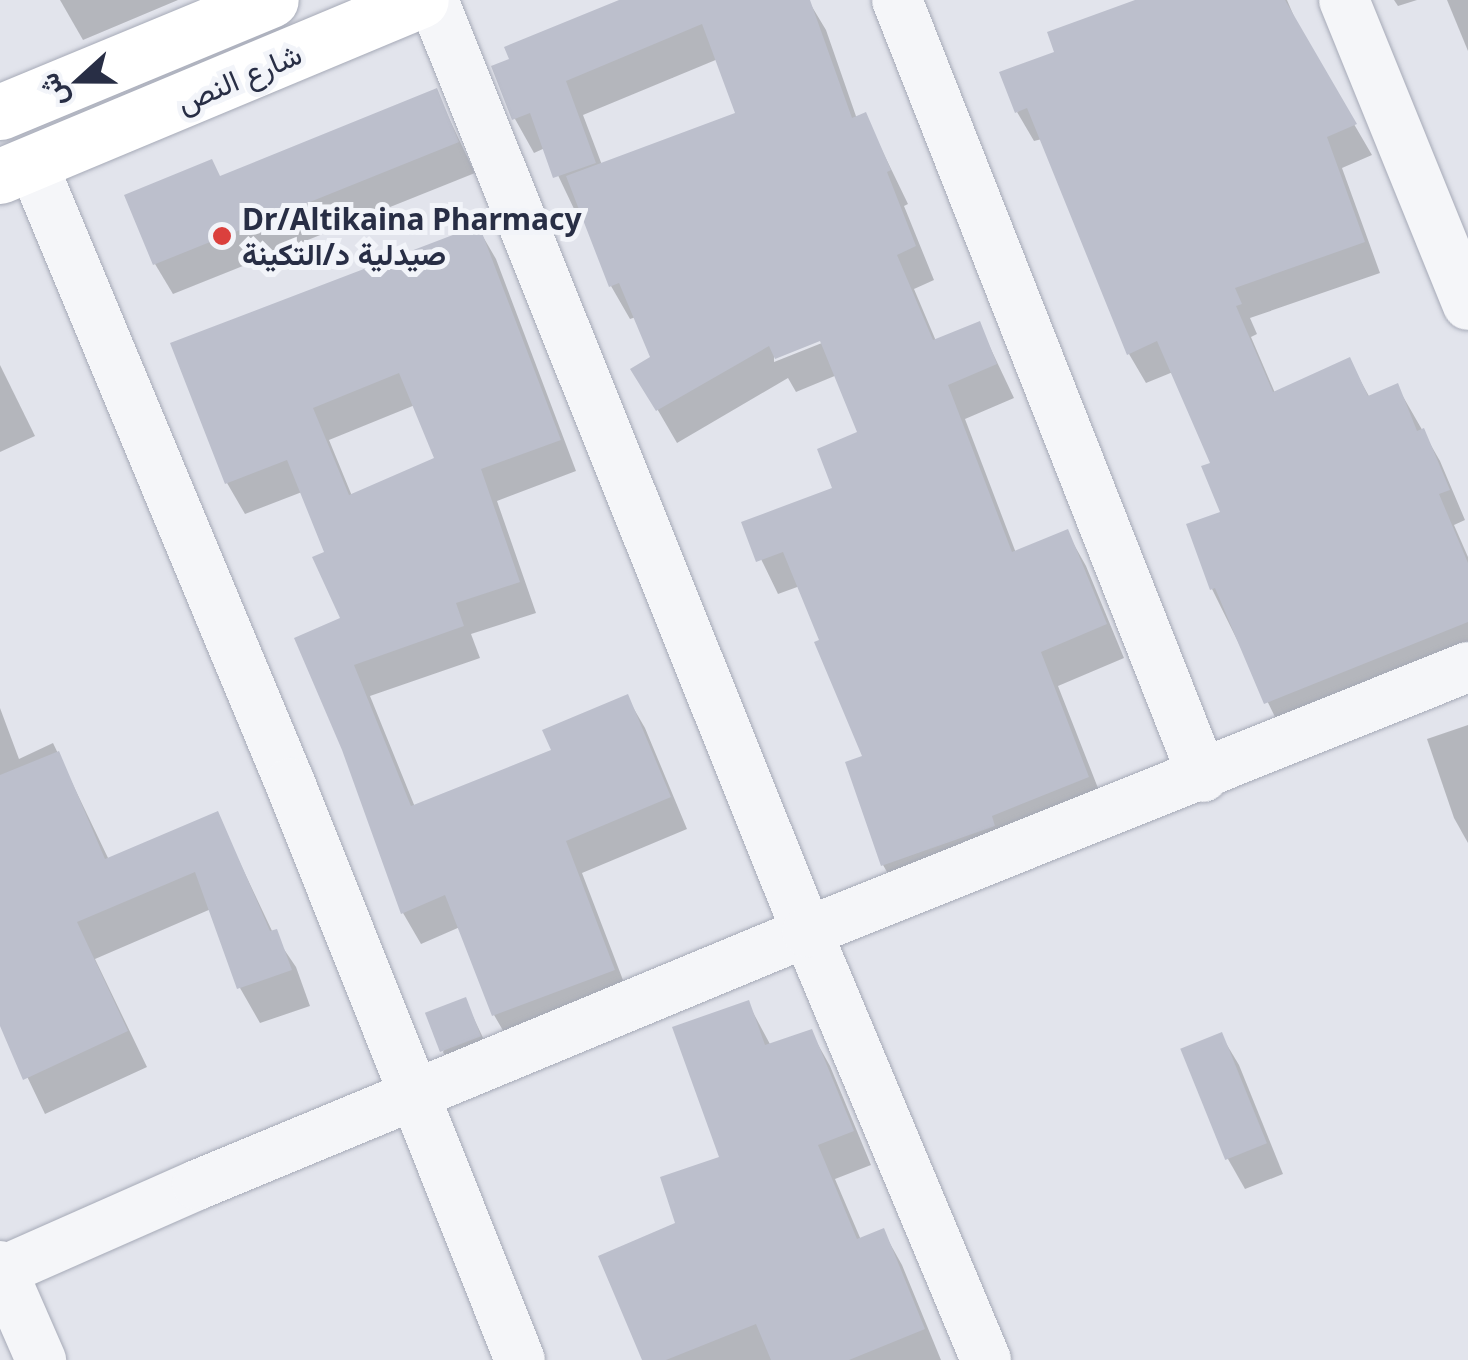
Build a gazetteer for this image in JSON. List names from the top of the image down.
{
  "streets": {
    "main road": ["شارع النص"]
  },
  "places": ["Dr/Altikaina Pharmacy صيدلية د/التكينة"],
  "north": "left"
}
